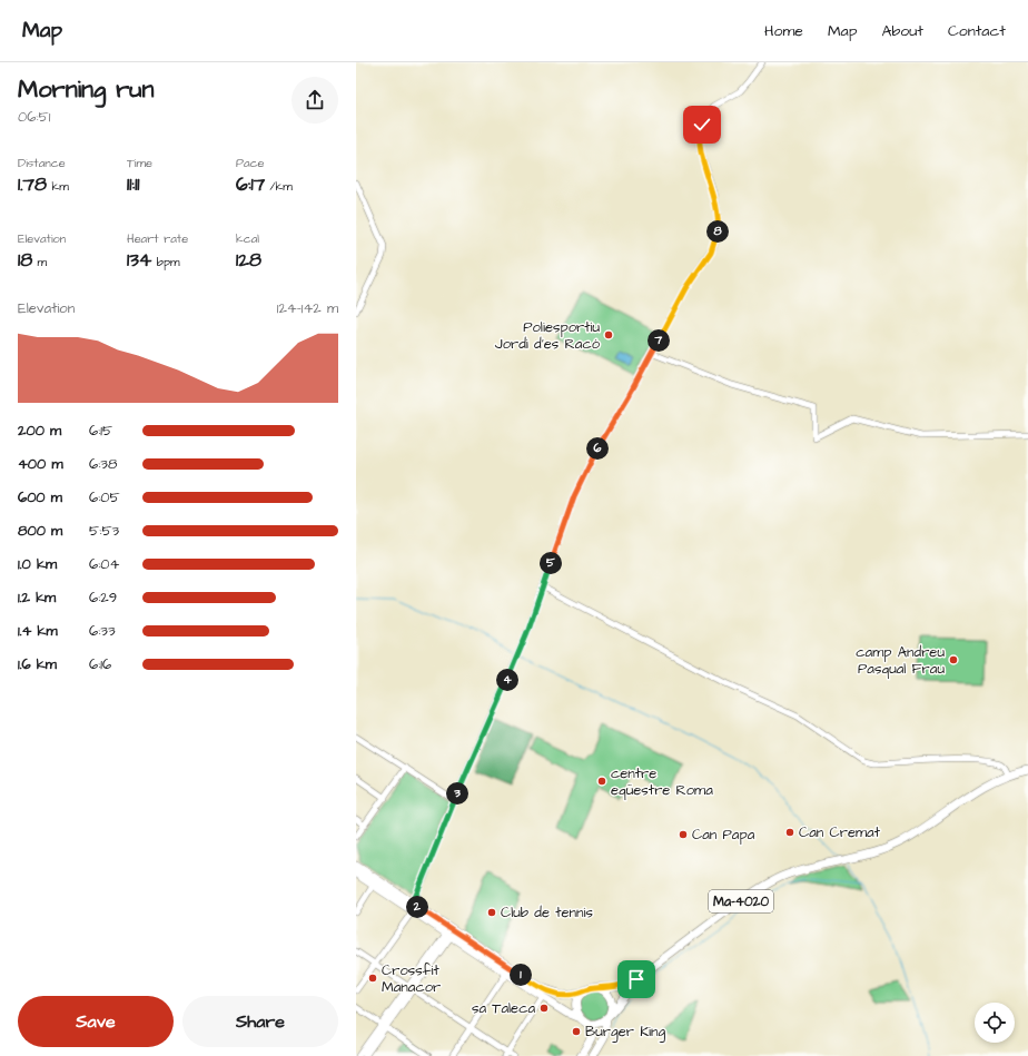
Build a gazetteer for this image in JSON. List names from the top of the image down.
{
  "streets": {
    "main road": ["Ma-4020"]
  },
  "places": [
    "Poliesportiu Jordi d'es Racó",
    "camp Andreu Pasqual Frau",
    "centre eqüestre Roma",
    "Can Cremat",
    "Can Papa",
    "Club de tennis",
    "Crossfit Manacor",
    "sa Taleca",
    "Burger King"
  ],
  "page": {
    "header": "Map",
    "nav": [
      "Home",
      "Map",
      "About",
      "Contact"
    ],
    "heading": ["Morning run", "06:51"],
    "stats": [
      ["Distance", "1.78 km"],
      ["Time", "11:11"],
      ["Pace", "6:17 /km"],
      ["Elevation", "18 m"],
      ["Heart rate", "134 bpm"],
      ["kcal", "128"]
    ],
    "pins": [
      "8",
      "7",
      "6",
      "5",
      "4",
      "3",
      "2",
      "1"
    ],
    "chart": ["Elevation", "124–142 m"],
    "list": [
      {
        "name": "200 m",
        "note": "6:15"
      },
      {
        "name": "400 m",
        "note": "6:38"
      },
      {
        "name": "600 m",
        "note": "6:05"
      },
      {
        "name": "800 m",
        "note": "5:53"
      },
      {
        "name": "1.0 km",
        "note": "6:04"
      },
      {
        "name": "1.2 km",
        "note": "6:29"
      },
      {
        "name": "1.4 km",
        "note": "6:33"
      },
      {
        "name": "1.6 km",
        "note": "6:16"
      }
    ],
    "buttons": ["Save", "Share"]
  }
}
